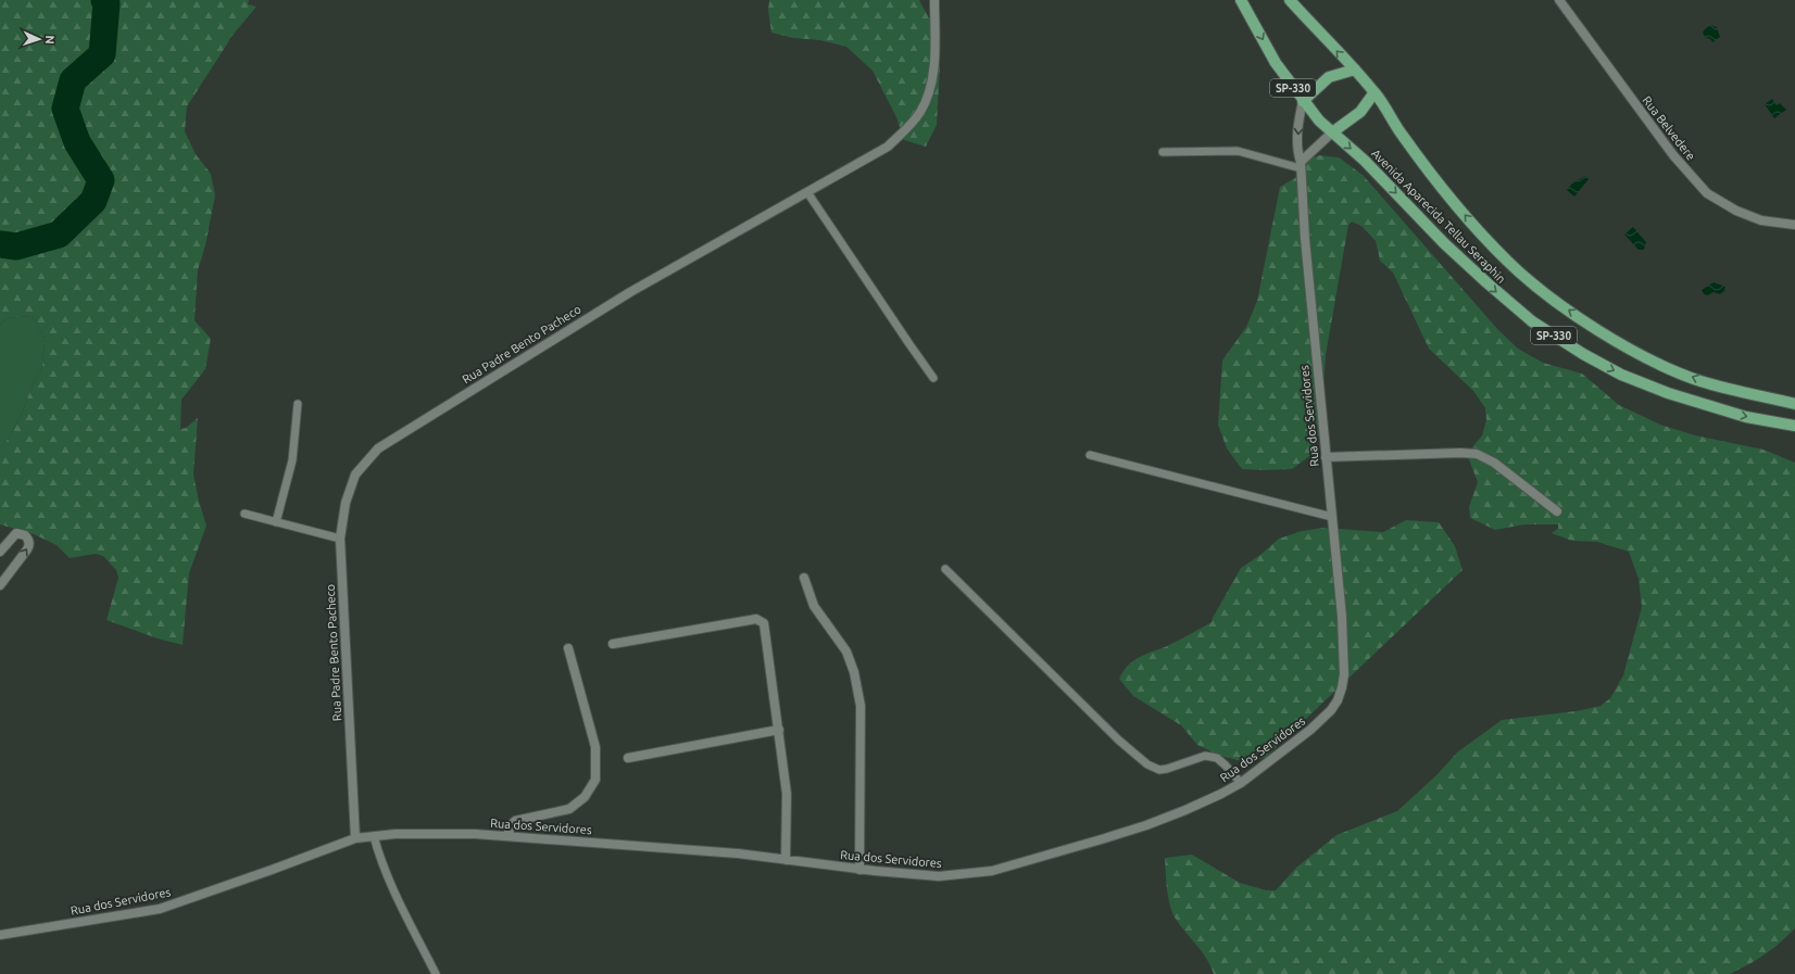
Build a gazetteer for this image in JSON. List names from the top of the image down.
{
  "streets": {
    "main road": ["SP-330", "Avenida Aparecida Tellau Seraphin"],
    "street": ["Rua Belvedere", "Rua Padre Bento Pacheco", "Rua dos Servidores"]
  },
  "crossings": [
    ["Avenida Aparecida Tellau Seraphin", "Rua dos Servidores"],
    ["Rua Padre Bento Pacheco", "Rua dos Servidores"]
  ],
  "north": "right"
}
